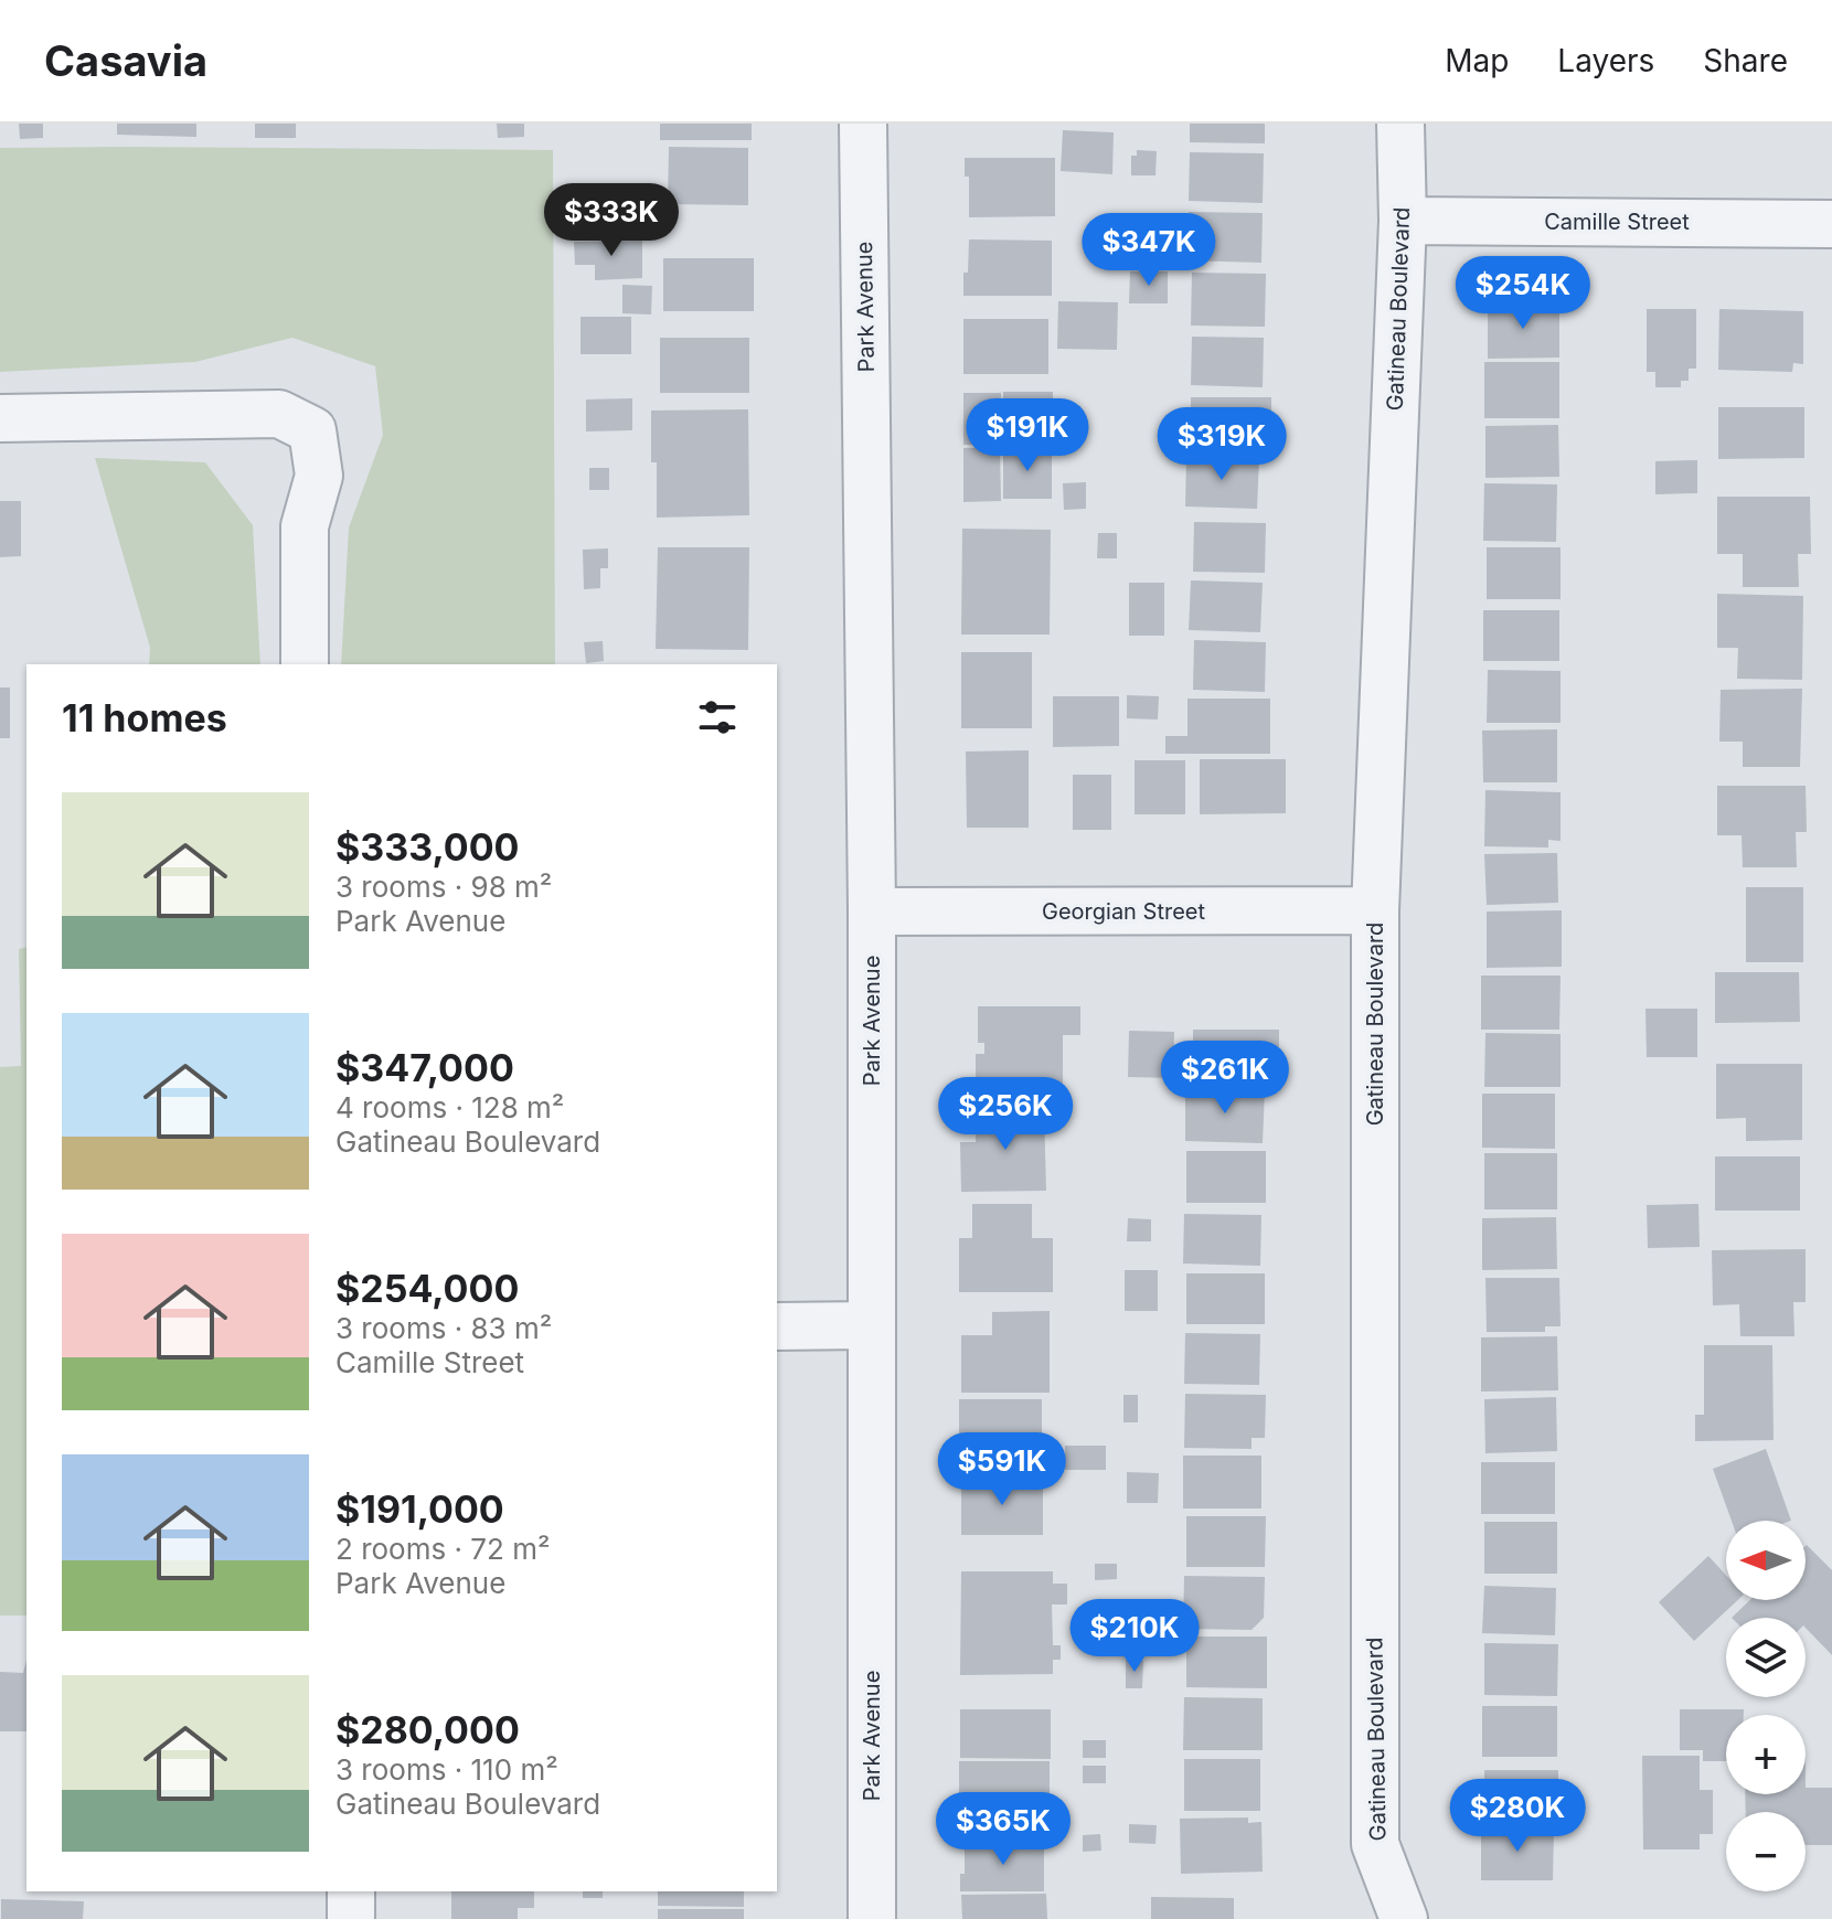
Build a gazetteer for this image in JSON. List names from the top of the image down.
{
  "streets": {
    "street": [
      "Camille Street",
      "Park Avenue",
      "Gatineau Boulevard",
      "Georgian Street"
    ]
  },
  "crossings": [
    ["Camille Street", "Gatineau Boulevard"],
    ["Park Avenue", "Georgian Street"],
    ["Gatineau Boulevard", "Georgian Street"]
  ],
  "north": "left",
  "page": {
    "header": "Casavia",
    "nav": ["Map", "Layers", "Share"],
    "price": [
      "$333K",
      "$347K",
      "$254K",
      "$191K",
      "$319K",
      "$261K",
      "$256K",
      "$591K",
      "$210K",
      "$280K",
      "$365K"
    ],
    "heading": "11 homes",
    "list": [
      {
        "name": "$333,000",
        "note": "3 rooms · 98 m² · Park Avenue"
      },
      {
        "name": "$347,000",
        "note": "4 rooms · 128 m² · Gatineau Boulevard"
      },
      {
        "name": "$254,000",
        "note": "3 rooms · 83 m² · Camille Street"
      },
      {
        "name": "$191,000",
        "note": "2 rooms · 72 m² · Park Avenue"
      },
      {
        "name": "$280,000",
        "note": "3 rooms · 110 m² · Gatineau Boulevard"
      }
    ],
    "map_buttons": ["+", "−"]
  }
}
